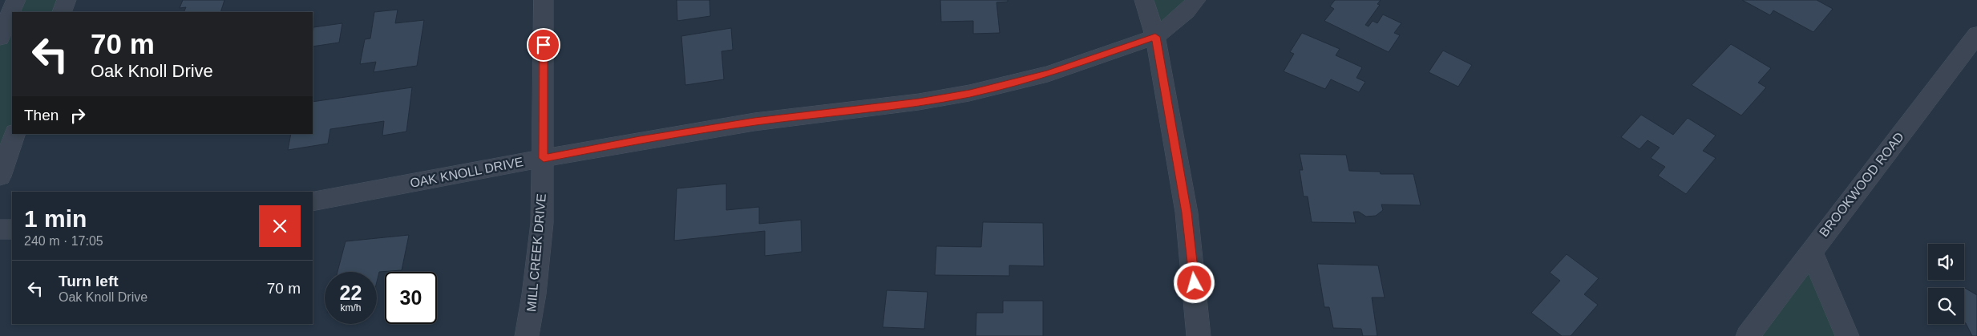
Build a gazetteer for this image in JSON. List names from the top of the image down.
{
  "streets": {
    "street": ["OAK KNOLL DRIVE", "BROOKWOOD ROAD", "MILL CREEK DRIVE"]
  },
  "crossings": [
    ["OAK KNOLL DRIVE", "MILL CREEK DRIVE"]
  ],
  "page": {
    "turn": ["70 m", "Oak Knoll Drive"],
    "then": "Then",
    "heading": ["1 min", "240 m · 17:05"],
    "list": [
      {
        "name": "Turn left",
        "note": "Oak Knoll Drive",
        "value": "70 m"
      }
    ],
    "speed": "22 km/h",
    "limit": "30"
  }
}
